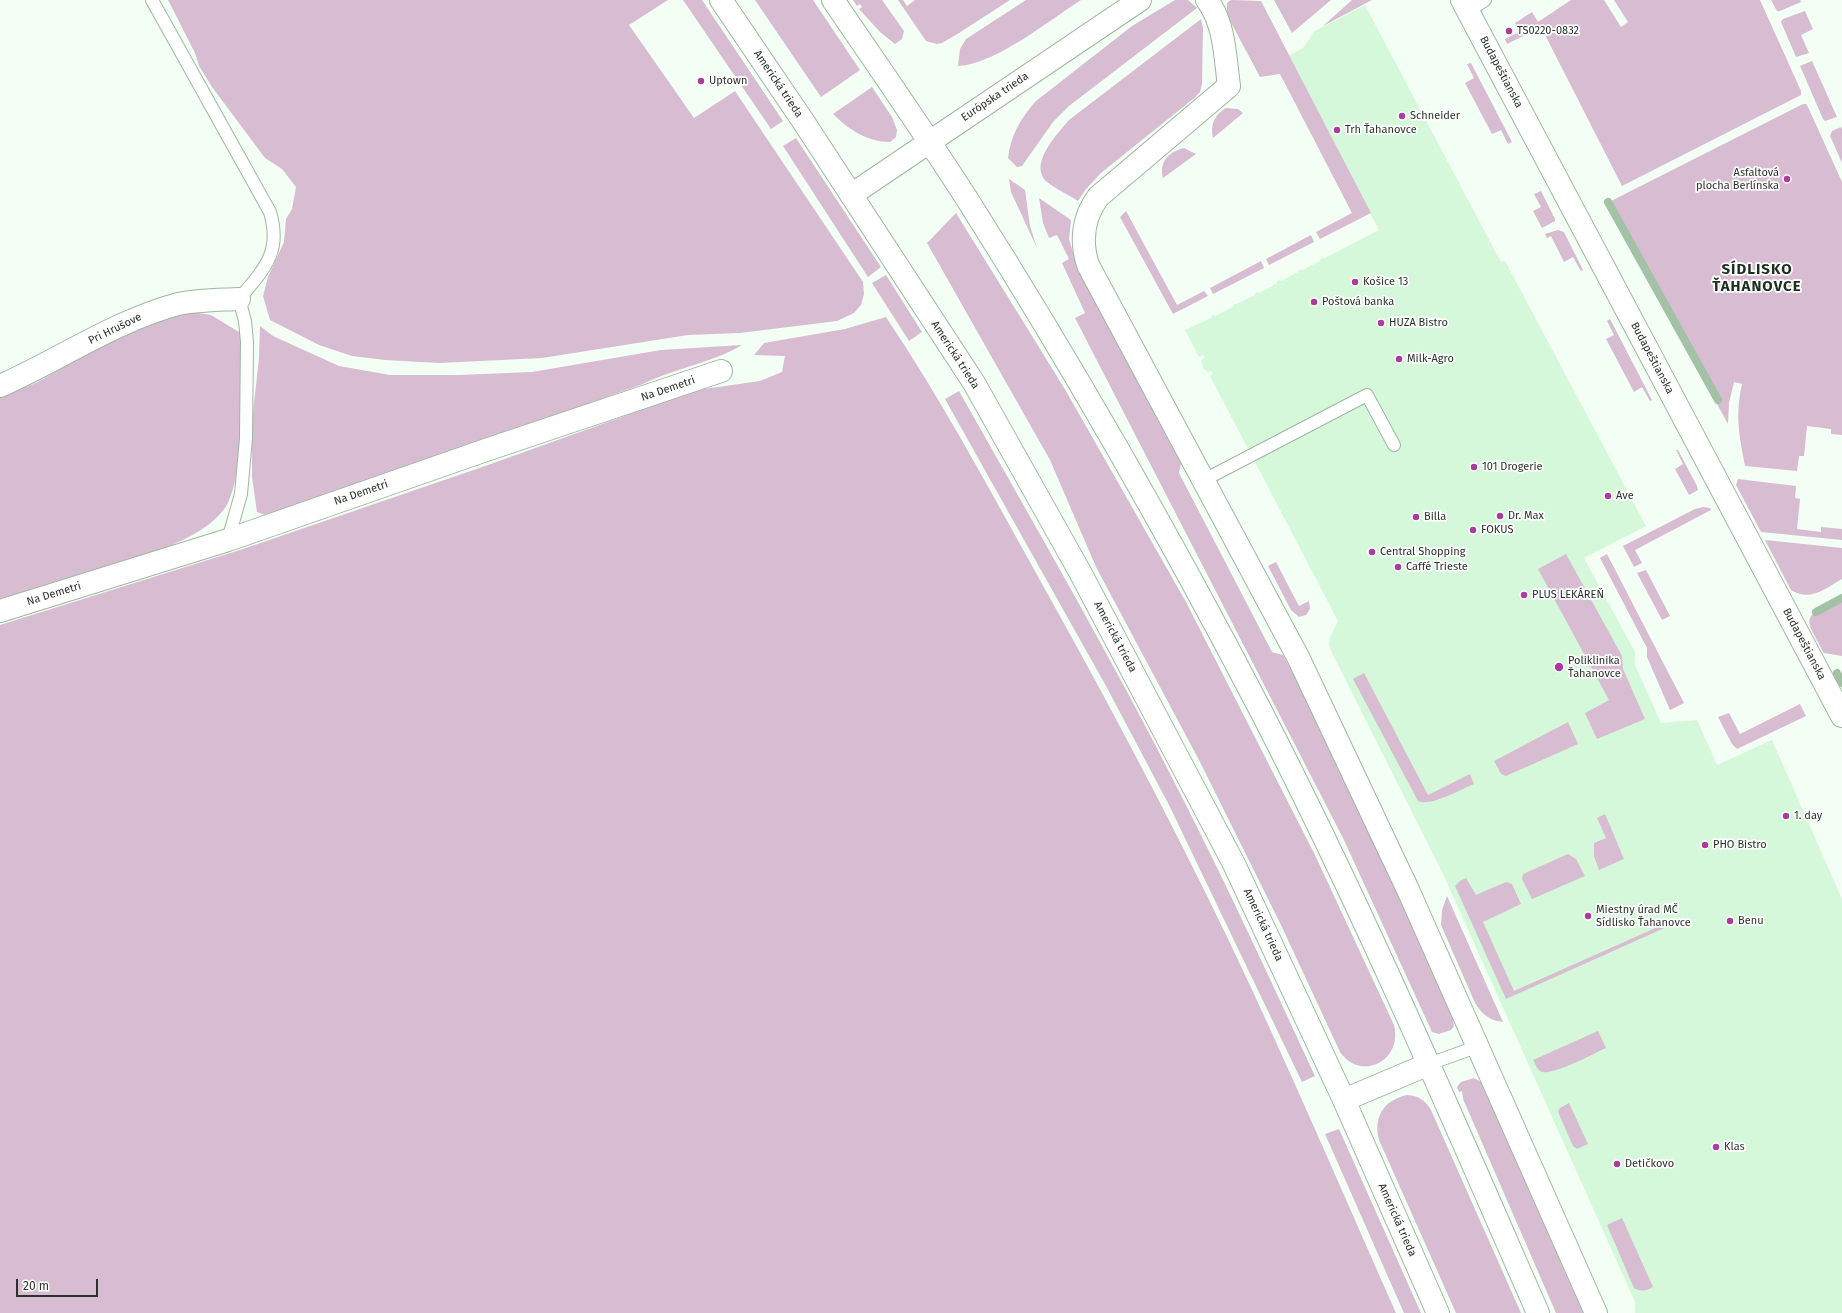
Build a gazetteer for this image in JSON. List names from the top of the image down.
{
  "streets": {
    "street": [
      "Budapeštianska",
      "Americká trieda",
      "Európska trieda",
      "Pri Hrušove",
      "Na Demetri"
    ]
  },
  "crossings": [
    ["Americká trieda", "Európska trieda"]
  ],
  "districts": ["SÍDLISKO ŤAHANOVCE"],
  "places": [
    "TS0220-0832",
    "Uptown",
    "Schneider",
    "Trh Ťahanovce",
    "Asfaltová plocha Berlínska",
    "Košice 13",
    "Poštová banka",
    "HUZA Bistro",
    "Milk-Agro",
    "101 Drogerie",
    "Ave",
    "Dr. Max",
    "Billa",
    "FOKUS",
    "Central Shopping",
    "Caffé Trieste",
    "PLUS LEKÁREŇ",
    "Poliklinika Ťahanovce",
    "1. day",
    "PHO Bistro",
    "Miestny úrad MČ Sídlisko Ťahanovce",
    "Benu",
    "Klas",
    "Detičkovo"
  ],
  "scale_bar": "20 m"
}
